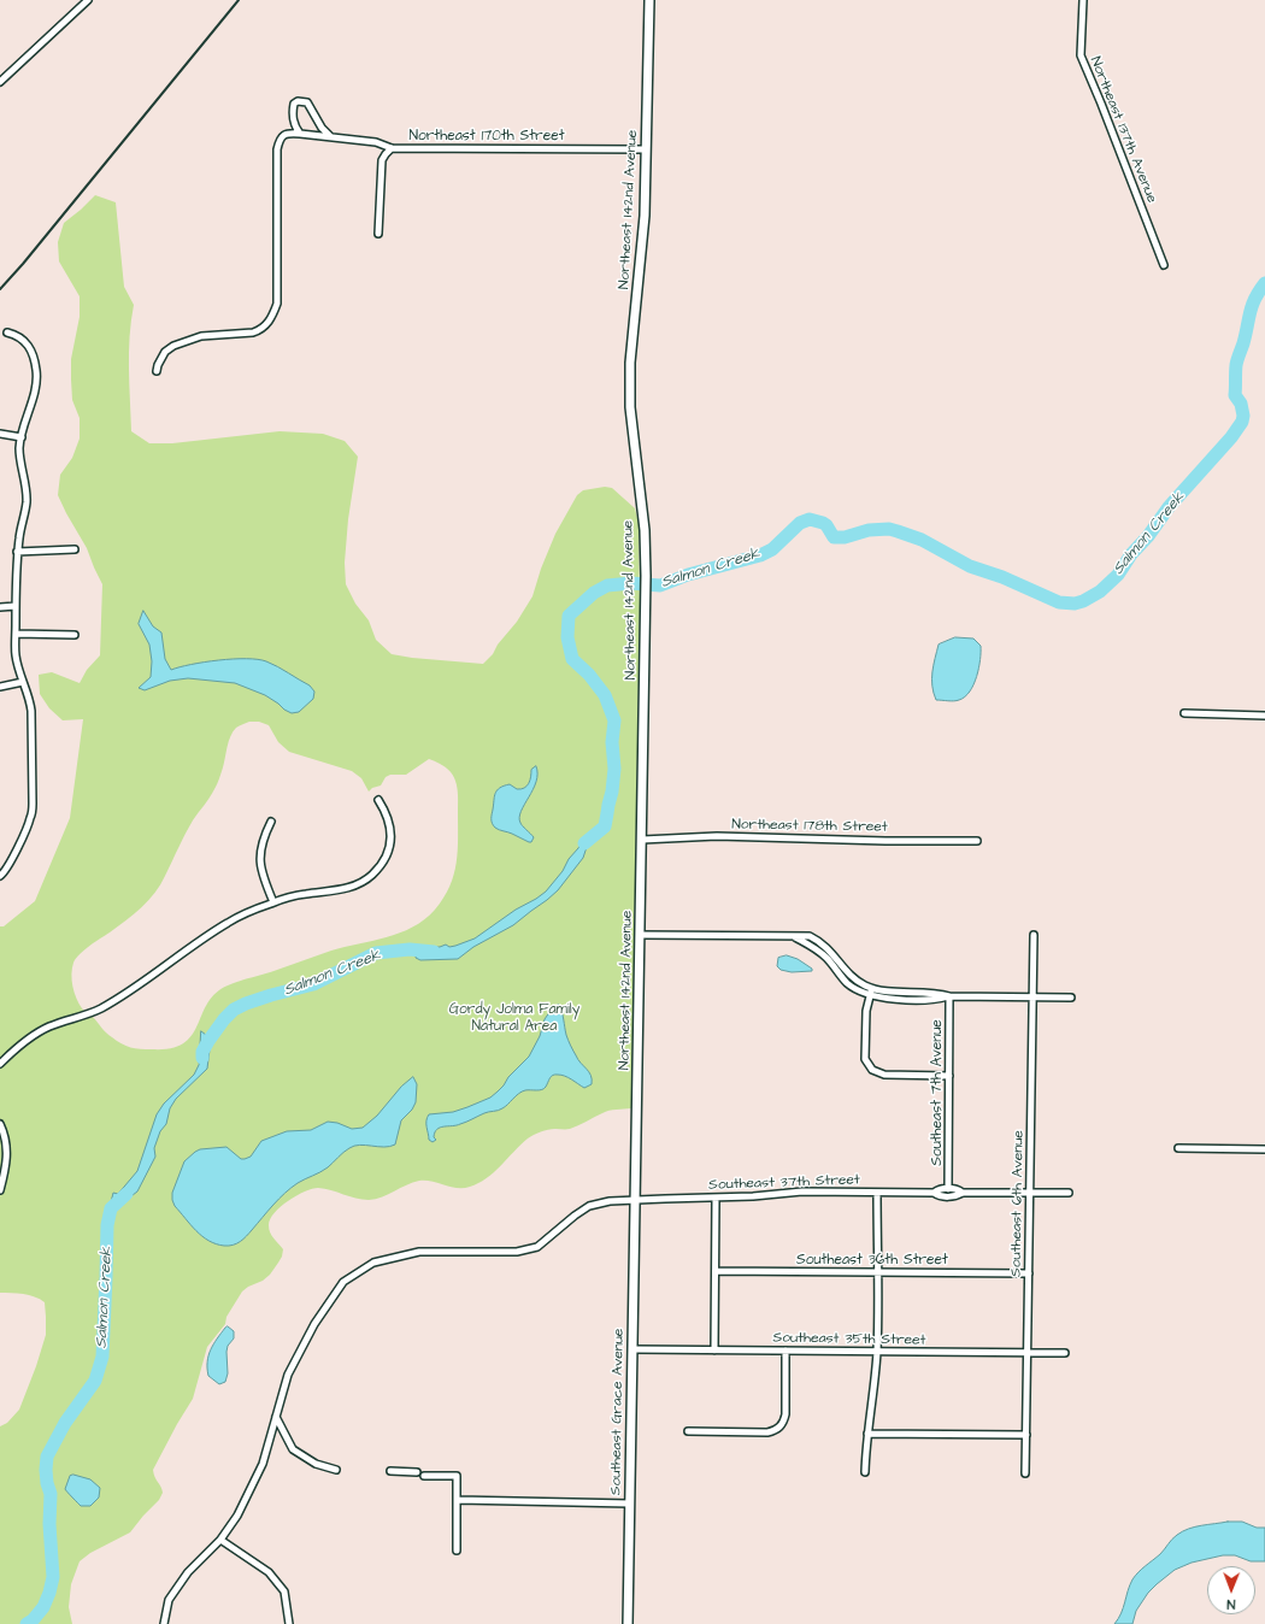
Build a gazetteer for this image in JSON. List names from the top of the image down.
{
  "streets": {
    "street": [
      "Northeast 137th Avenue",
      "Northeast 170th Street",
      "Northeast 142nd Avenue",
      "Northeast 178th Street",
      "Southeast 7th Avenue",
      "Southeast 37th Street",
      "Southeast 6th Avenue",
      "Southeast 36th Street",
      "Southeast 35th Street",
      "Southeast Grace Avenue"
    ]
  },
  "crossings": [
    ["Northeast 170th Street", "Northeast 142nd Avenue"],
    ["Northeast 142nd Avenue", "Northeast 178th Street"],
    ["Northeast 142nd Avenue", "Southeast 37th Street"],
    ["Northeast 142nd Avenue", "Southeast Grace Avenue"],
    ["Southeast 7th Avenue", "Southeast 37th Street"],
    ["Southeast 37th Street", "Southeast 6th Avenue"],
    ["Southeast 37th Street", "Southeast Grace Avenue"],
    ["Southeast 6th Avenue", "Southeast 36th Street"],
    ["Southeast 6th Avenue", "Southeast 35th Street"],
    ["Southeast 35th Street", "Southeast Grace Avenue"]
  ],
  "water": ["Salmon Creek"],
  "parks": ["Gordy Jolma Family Natural Area"],
  "north": "bottom"
}
